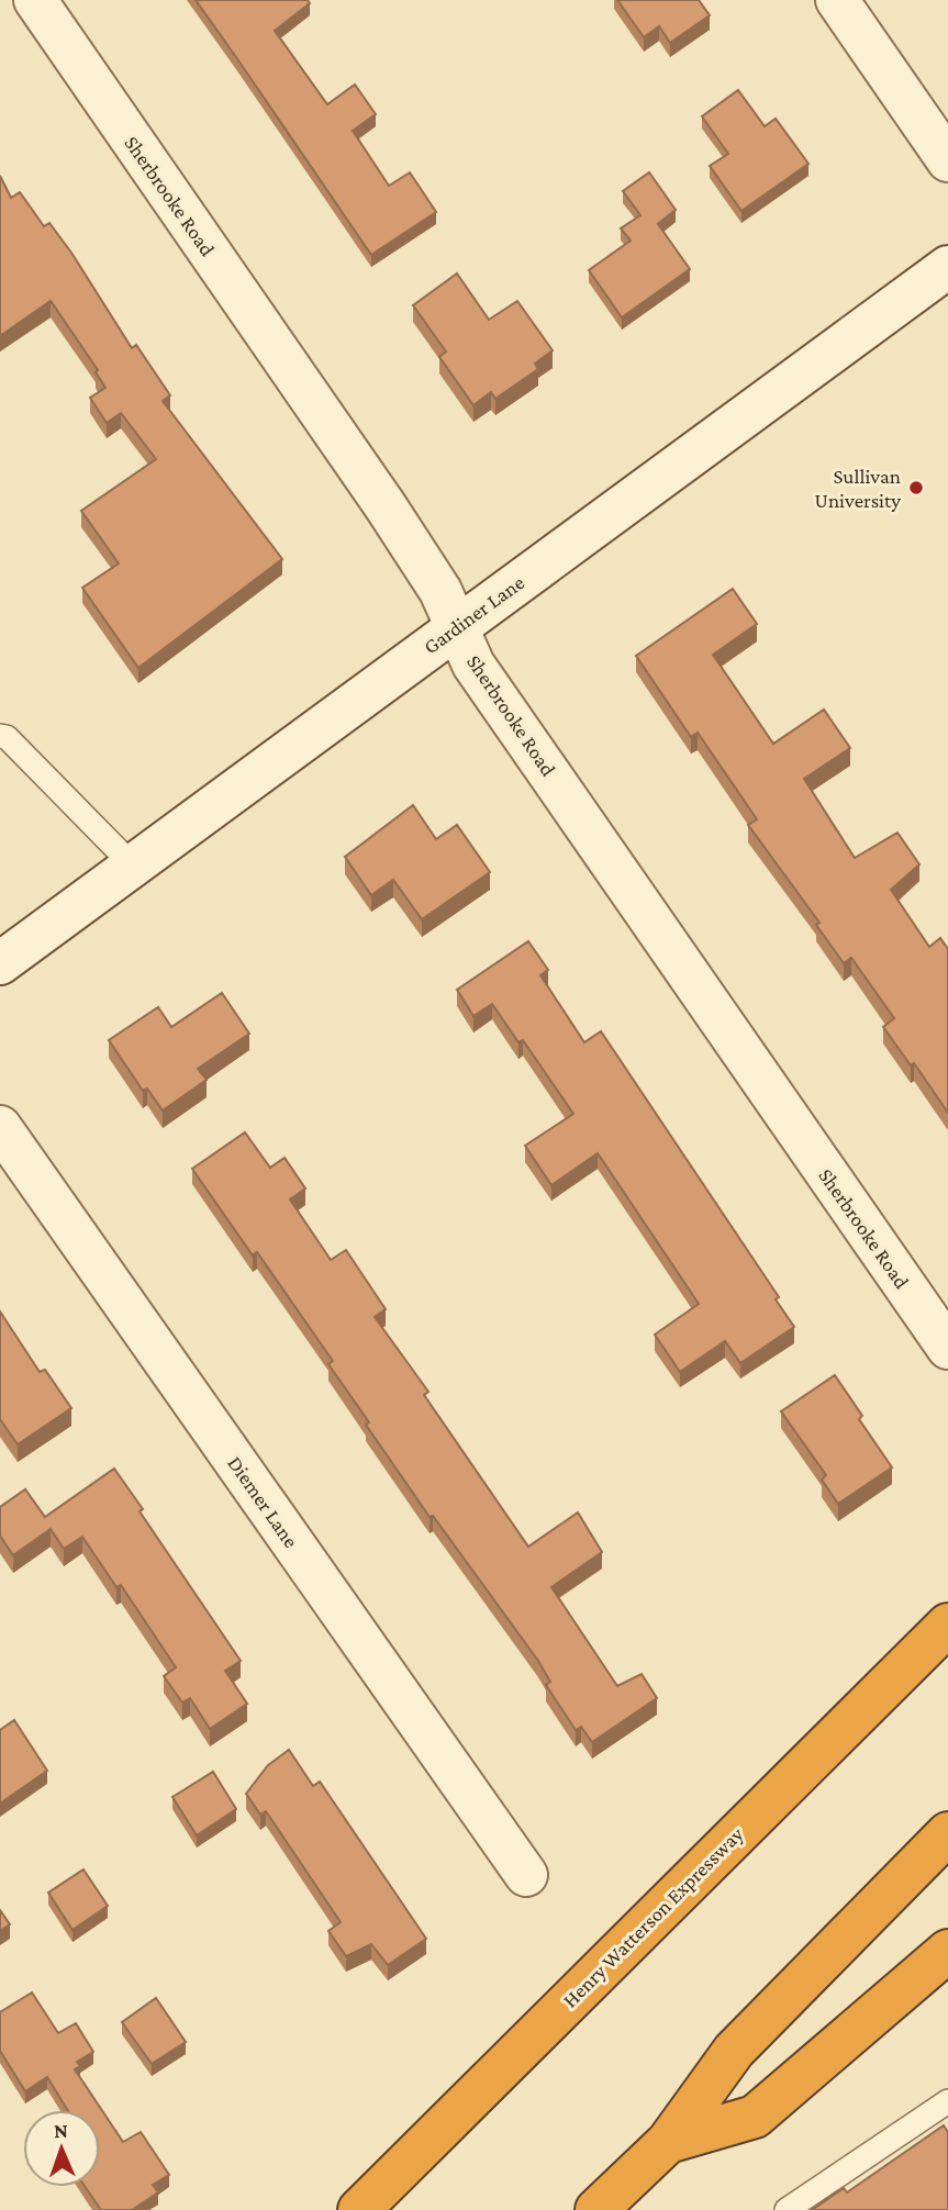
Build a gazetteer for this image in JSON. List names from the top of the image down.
{
  "streets": {
    "highway": ["Henry Watterson Expressway"],
    "street": ["Sherbrooke Road", "Gardiner Lane", "Diemer Lane"]
  },
  "crossings": [
    ["Sherbrooke Road", "Gardiner Lane"]
  ],
  "places": ["Sullivan University"],
  "north": "top"
}
